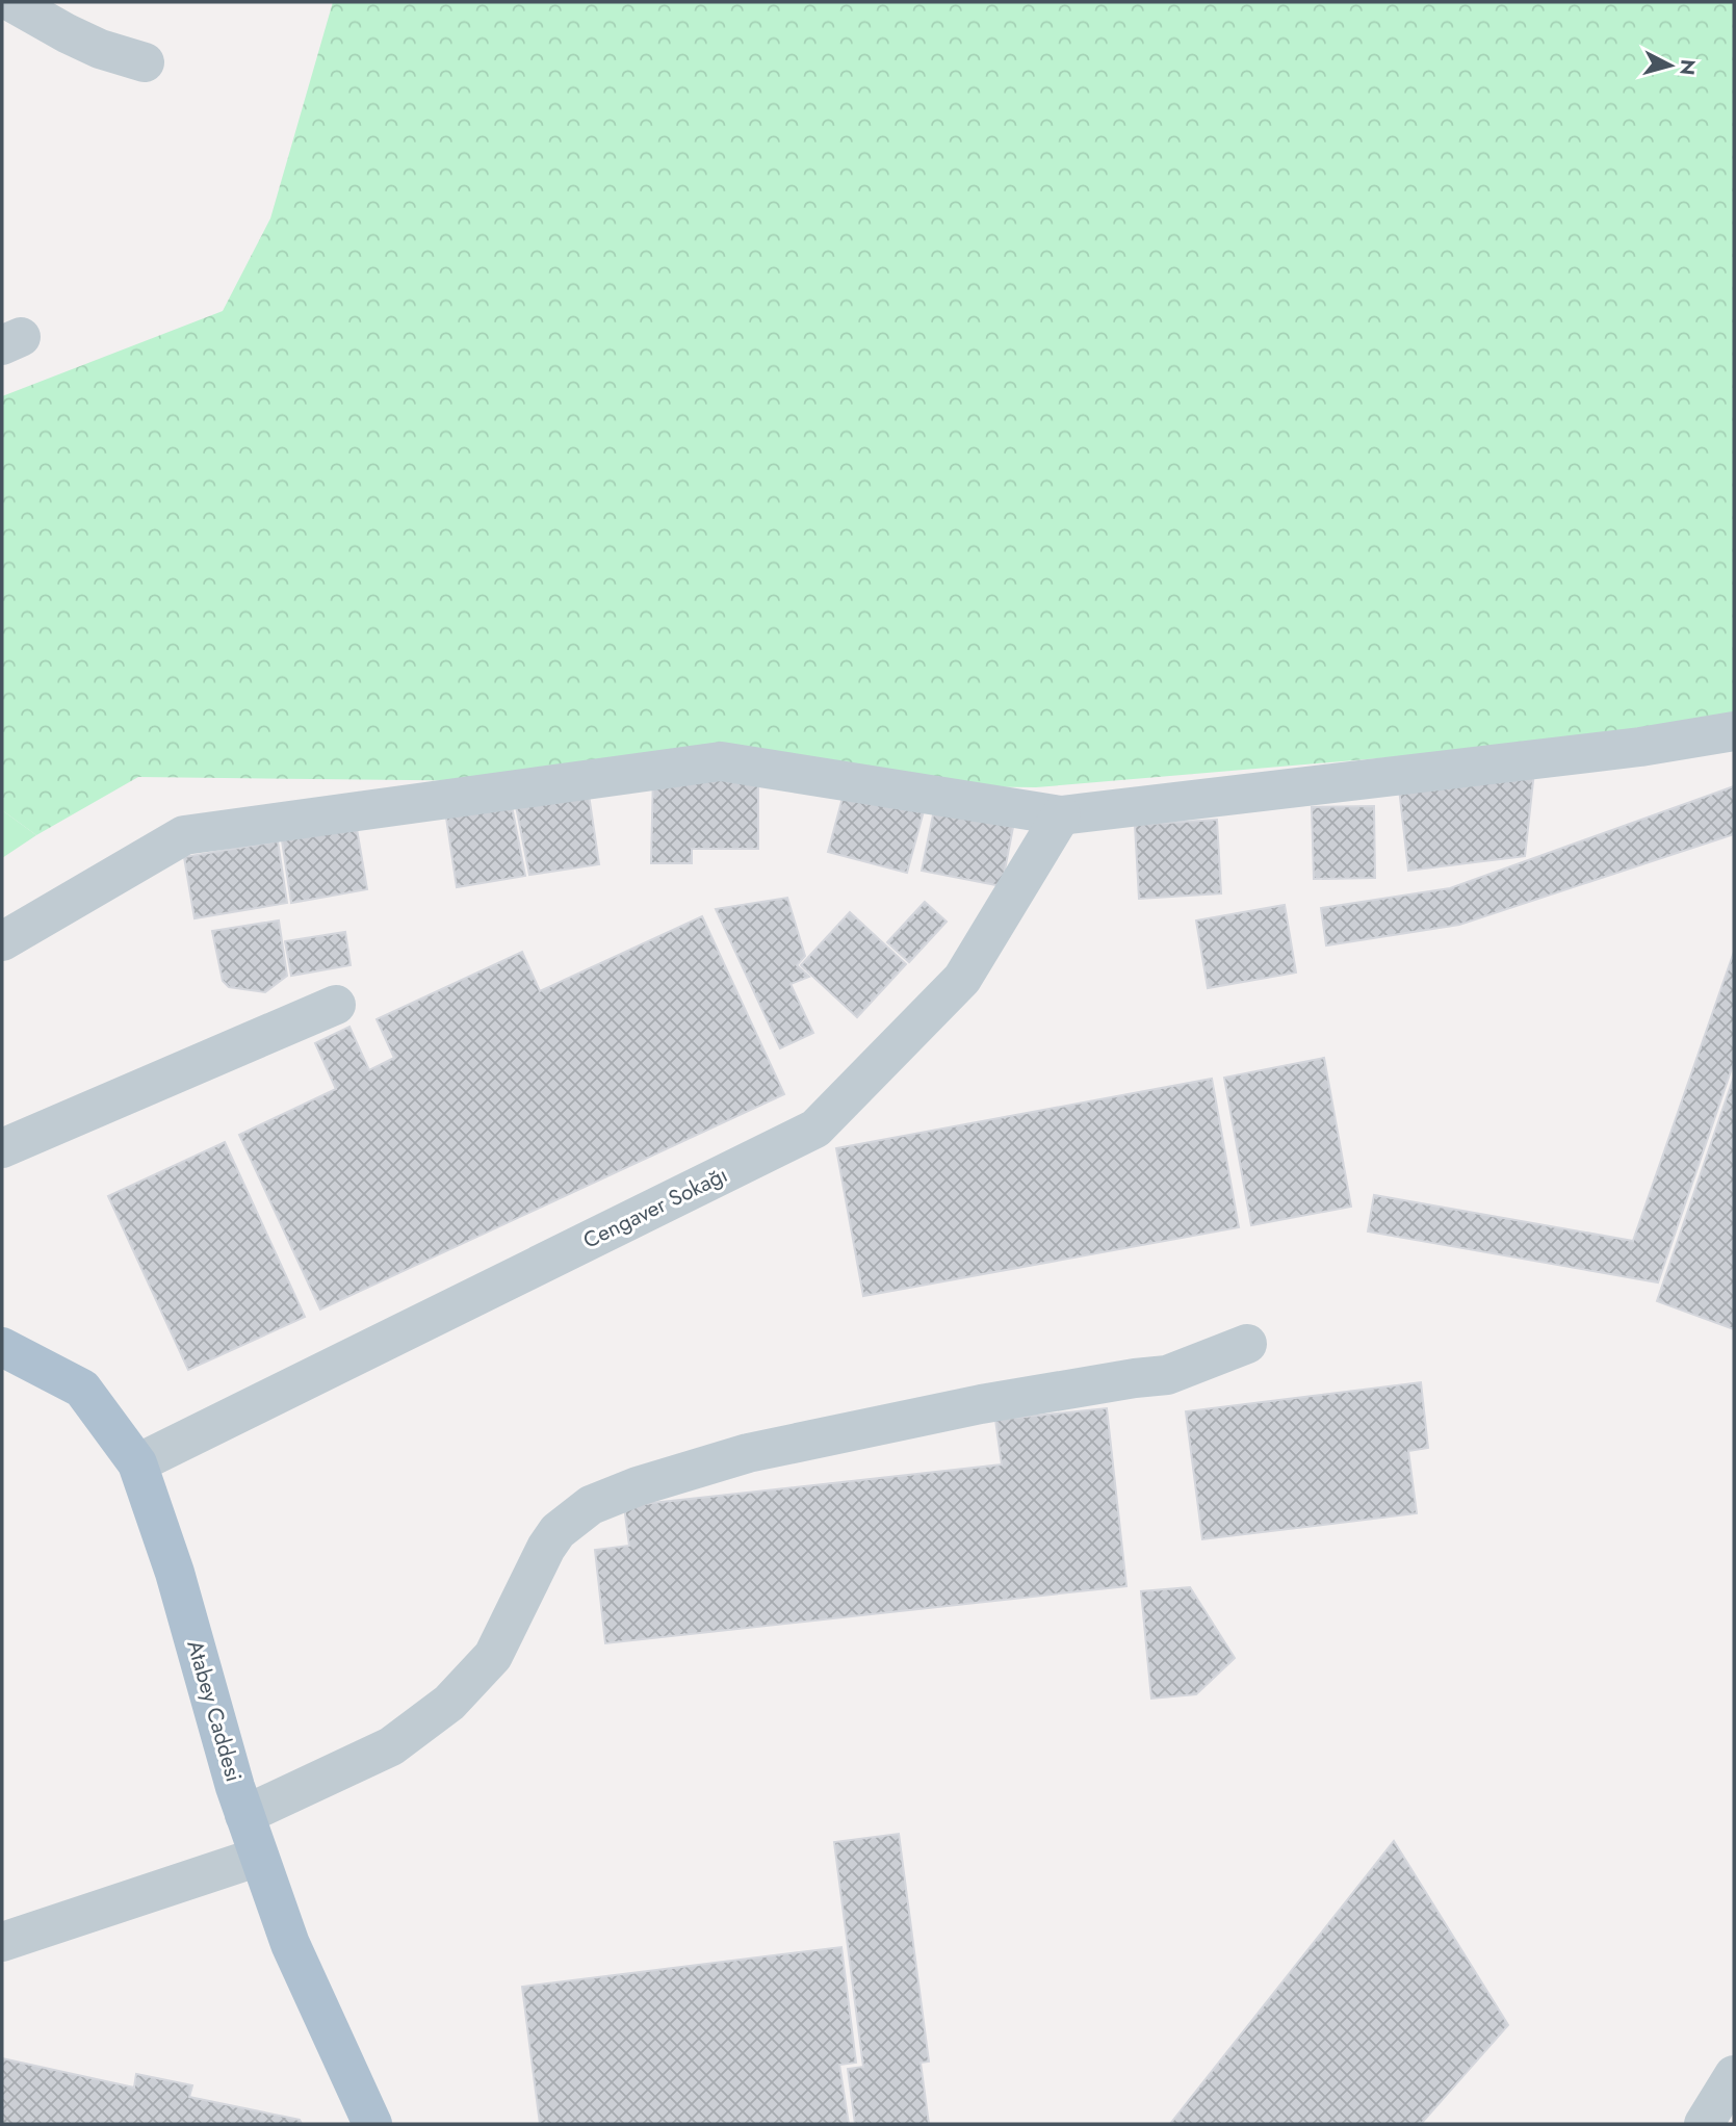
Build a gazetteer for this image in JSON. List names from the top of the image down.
{
  "streets": {
    "main road": ["Atabey Caddesi"],
    "street": ["Cengaver Sokağı"]
  },
  "crossings": [
    ["Cengaver Sokağı", "Atabey Caddesi"]
  ],
  "north": "right"
}
